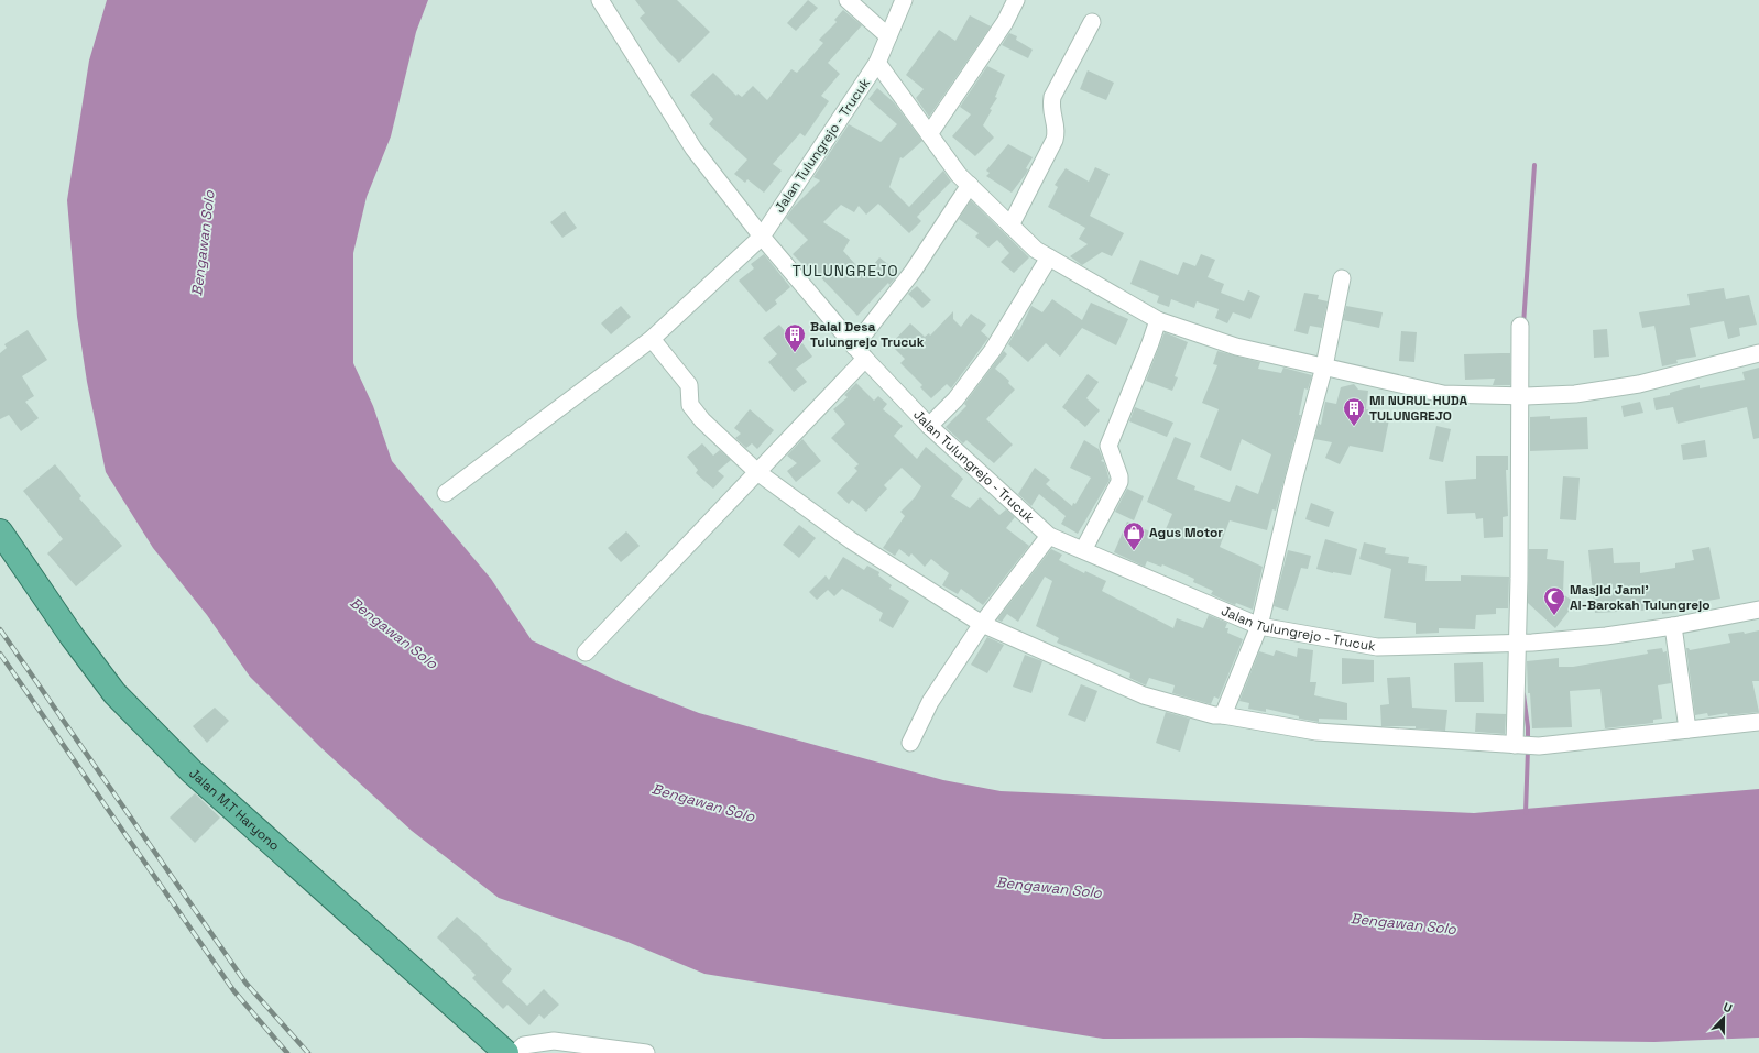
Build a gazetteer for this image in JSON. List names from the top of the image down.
{
  "streets": {
    "highway": ["Jalan M.T Haryono"],
    "street": ["Jalan Tulungrejo - Trucuk"]
  },
  "districts": ["TULUNGREJO"],
  "water": ["Bengawan Solo"],
  "places": {
    "building": ["Balai Desa Tulungrejo Trucuk", "Mi NURUL HUDA TULUNGREJO"],
    "shop": ["Agus Motor"],
    "mosque": ["Masjid Jami' Al-Barokah Tulungrejo"]
  },
  "north": "top"
}
